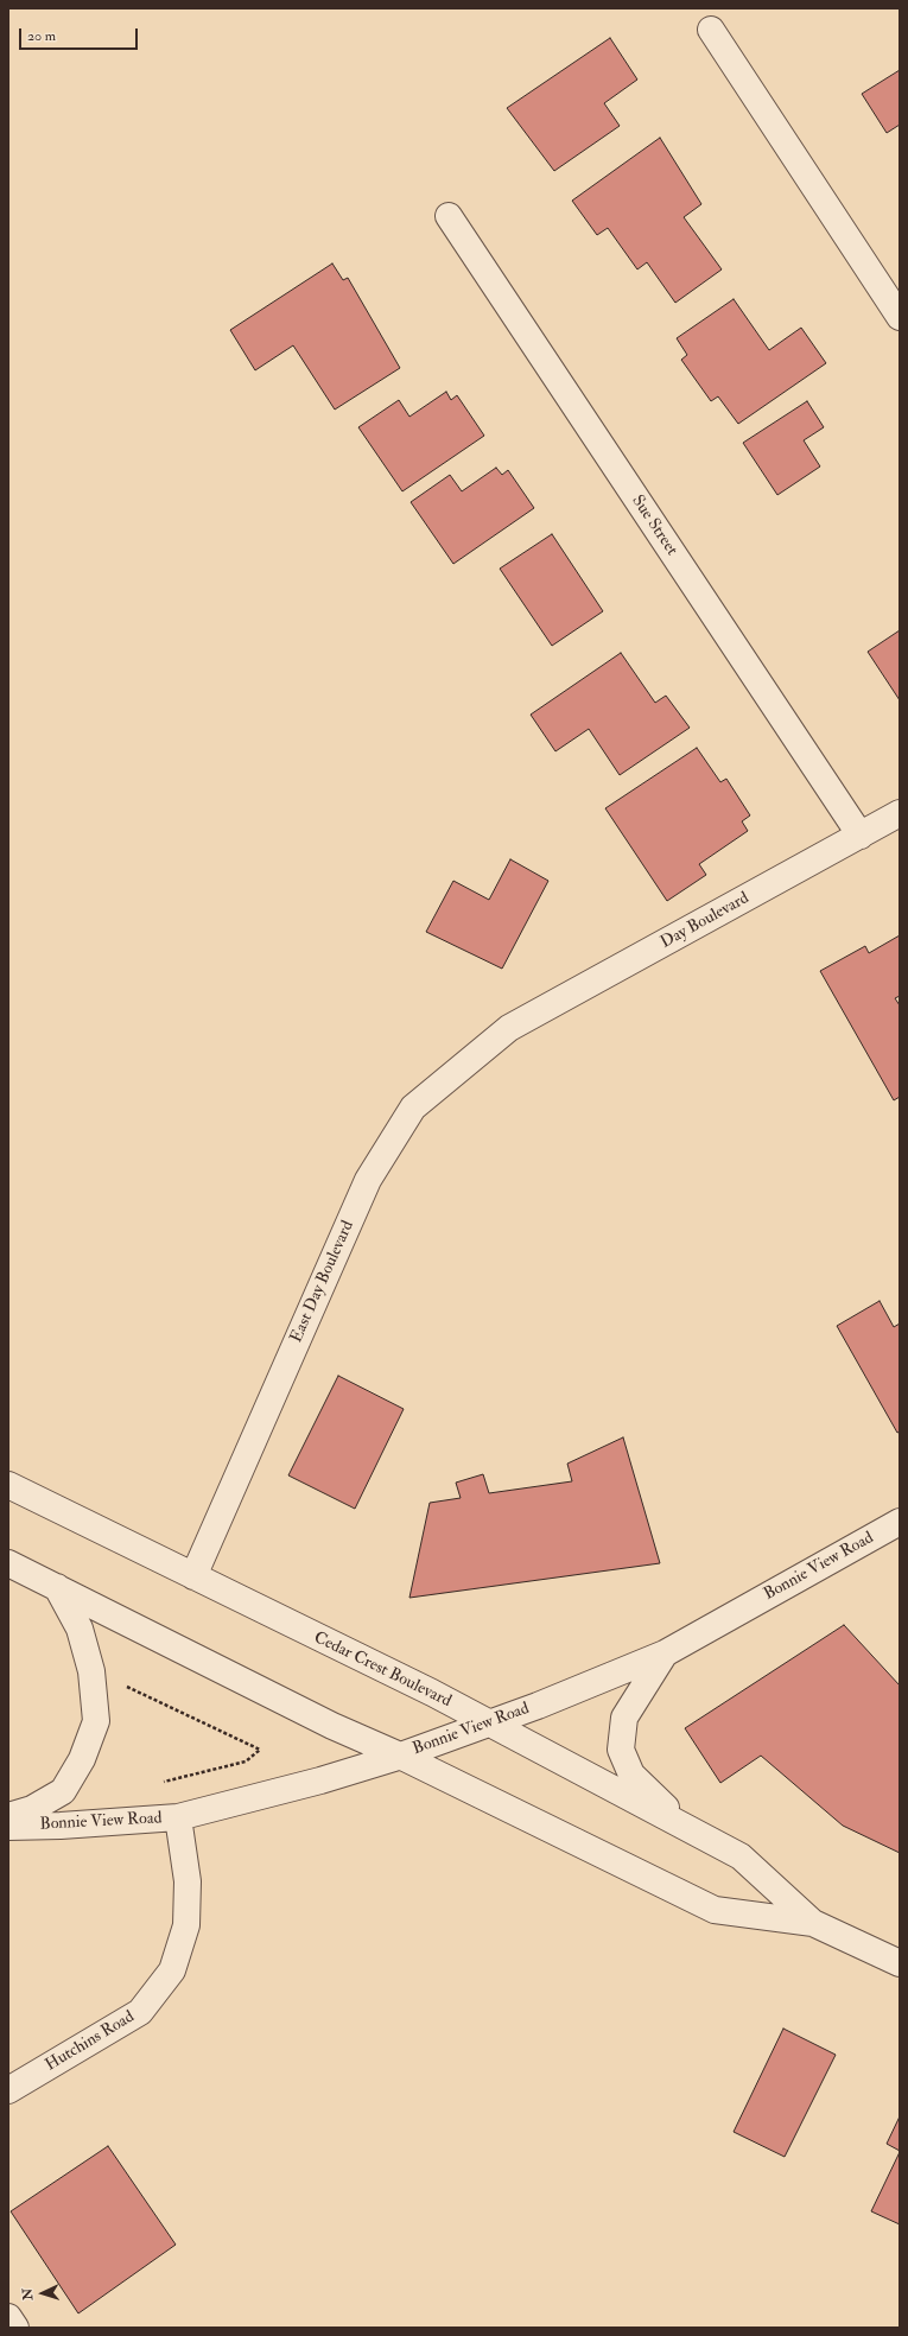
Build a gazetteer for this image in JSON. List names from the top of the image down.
{
  "streets": {
    "street": [
      "Sue Street",
      "Day Boulevard",
      "East Day Boulevard",
      "Bonnie View Road",
      "Cedar Crest Boulevard",
      "Hutchins Road"
    ]
  },
  "crossings": [
    ["Sue Street", "Day Boulevard"],
    ["Day Boulevard", "East Day Boulevard"],
    ["East Day Boulevard", "Cedar Crest Boulevard"],
    ["Bonnie View Road", "Cedar Crest Boulevard"],
    ["Bonnie View Road", "Hutchins Road"]
  ],
  "scale_bar": "20 m",
  "north": "left"
}
